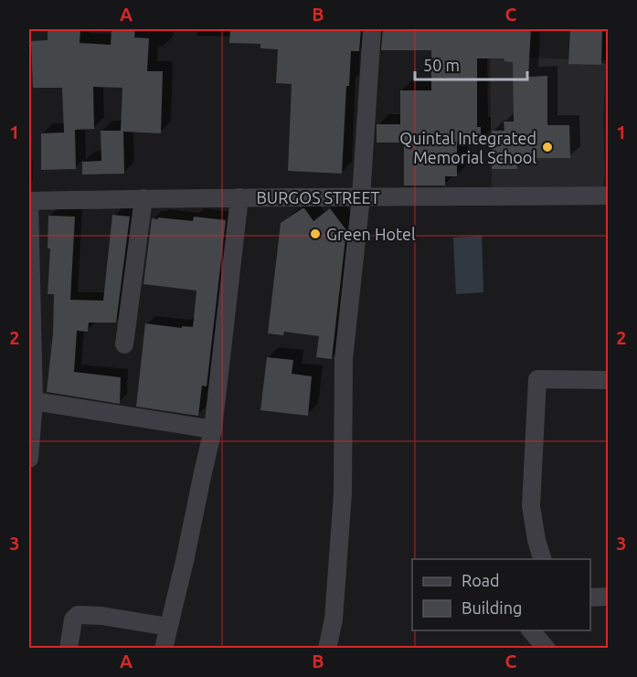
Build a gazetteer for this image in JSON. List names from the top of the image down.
{
  "streets": {
    "street": ["BURGOS STREET"]
  },
  "places": ["Quintal Integrated Memorial School", "Green Hotel"],
  "legend": ["Road", "Building"],
  "scale_bar": "50 m",
  "grid": {
    "columns": ["A", "B", "C"],
    "rows": ["1", "2", "3"]
  }
}
